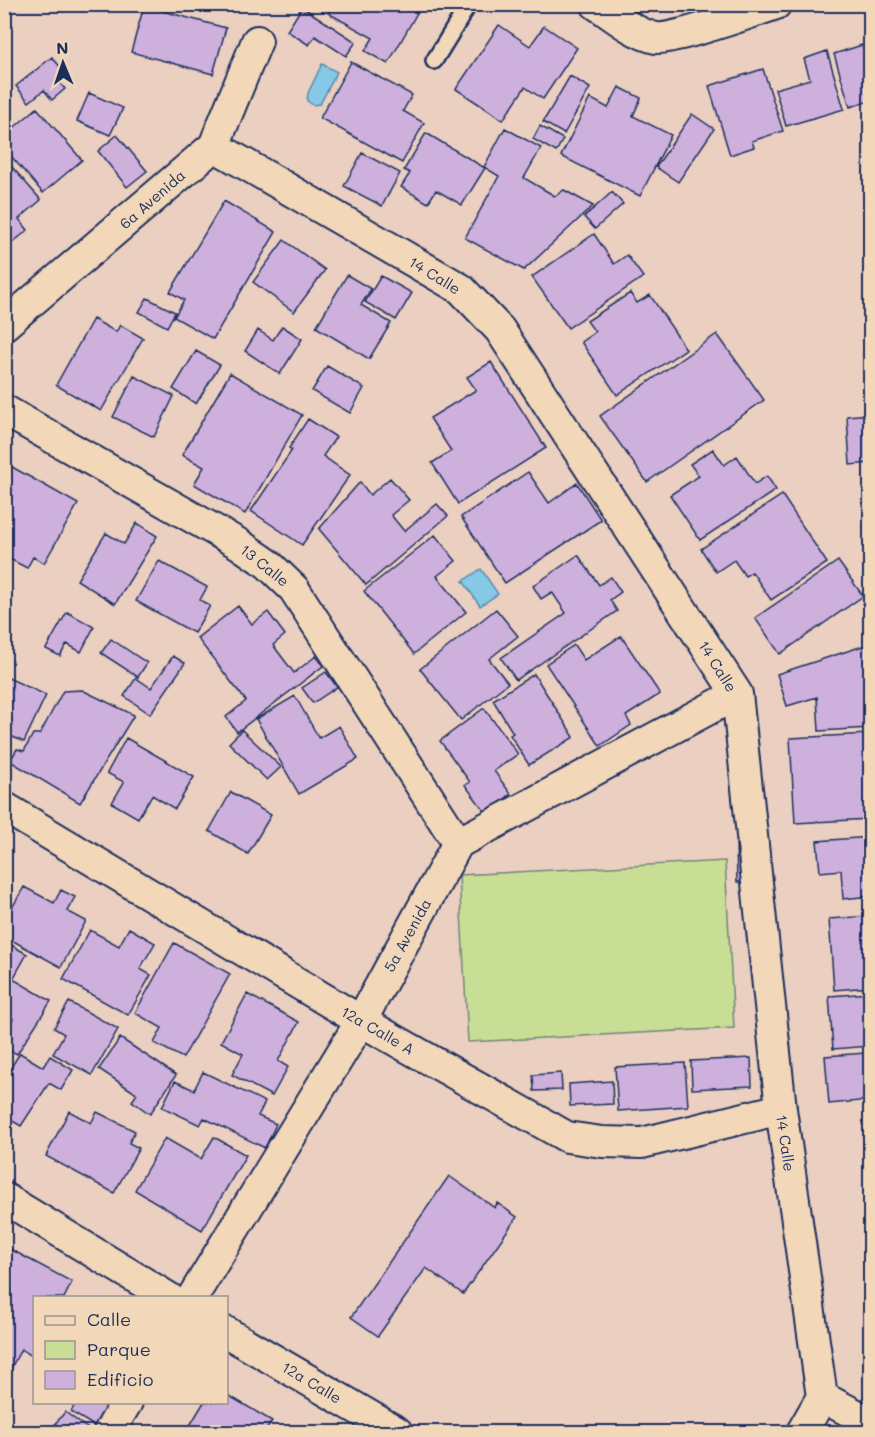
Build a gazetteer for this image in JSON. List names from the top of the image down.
{
  "streets": {
    "street": [
      "6a Avenida",
      "14 Calle",
      "13 Calle",
      "5a Avenida",
      "12a Calle A",
      "12a Calle"
    ]
  },
  "crossings": [
    ["6a Avenida", "14 Calle"],
    ["14 Calle", "12a Calle A"],
    ["13 Calle", "5a Avenida"],
    ["5a Avenida", "12a Calle A"]
  ],
  "legend": ["Calle", "Parque", "Edificio"],
  "north": "top"
}
